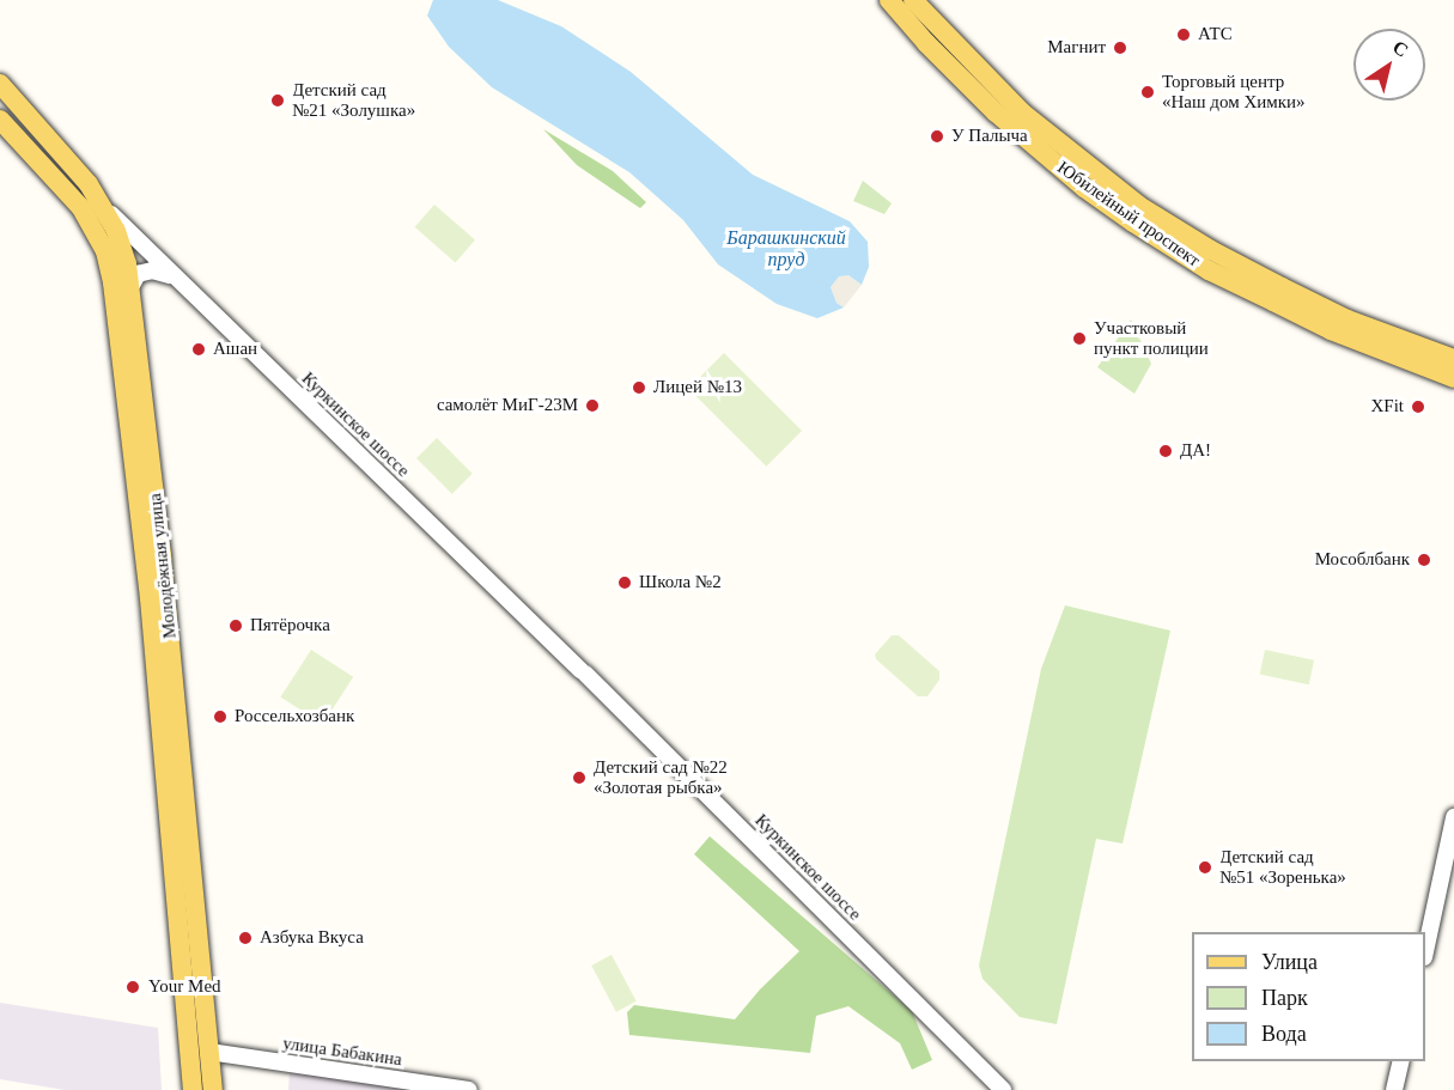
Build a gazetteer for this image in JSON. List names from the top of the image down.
{
  "streets": {
    "main road": ["Юбилейный проспект", "Молодёжная улица"],
    "street": ["Куркинское шоссе", "улица Бабакина"]
  },
  "crossings": [
    ["Куркинское шоссе", "Молодёжная улица"],
    ["Молодёжная улица", "улица Бабакина"]
  ],
  "water": ["Барашкинский пруд"],
  "places": [
    "АТС",
    "Магнит",
    "Торговый центр «Наш дом Химки»",
    "Детский сад №21 «Золушка»",
    "У Палыча",
    "Участковый пункт полиции",
    "Ашан",
    "Лицей №13",
    "самолёт МиГ-23М",
    "XFit",
    "ДА!",
    "Мособлбанк",
    "Школа №2",
    "Пятёрочка",
    "Россельхозбанк",
    "Детский сад №22 «Золотая рыбка»",
    "Детский сад №51 «Зоренька»",
    "Азбука Вкуса",
    "Your Med"
  ],
  "legend": ["Улица", "Парк", "Вода"],
  "north": "top right"
}
